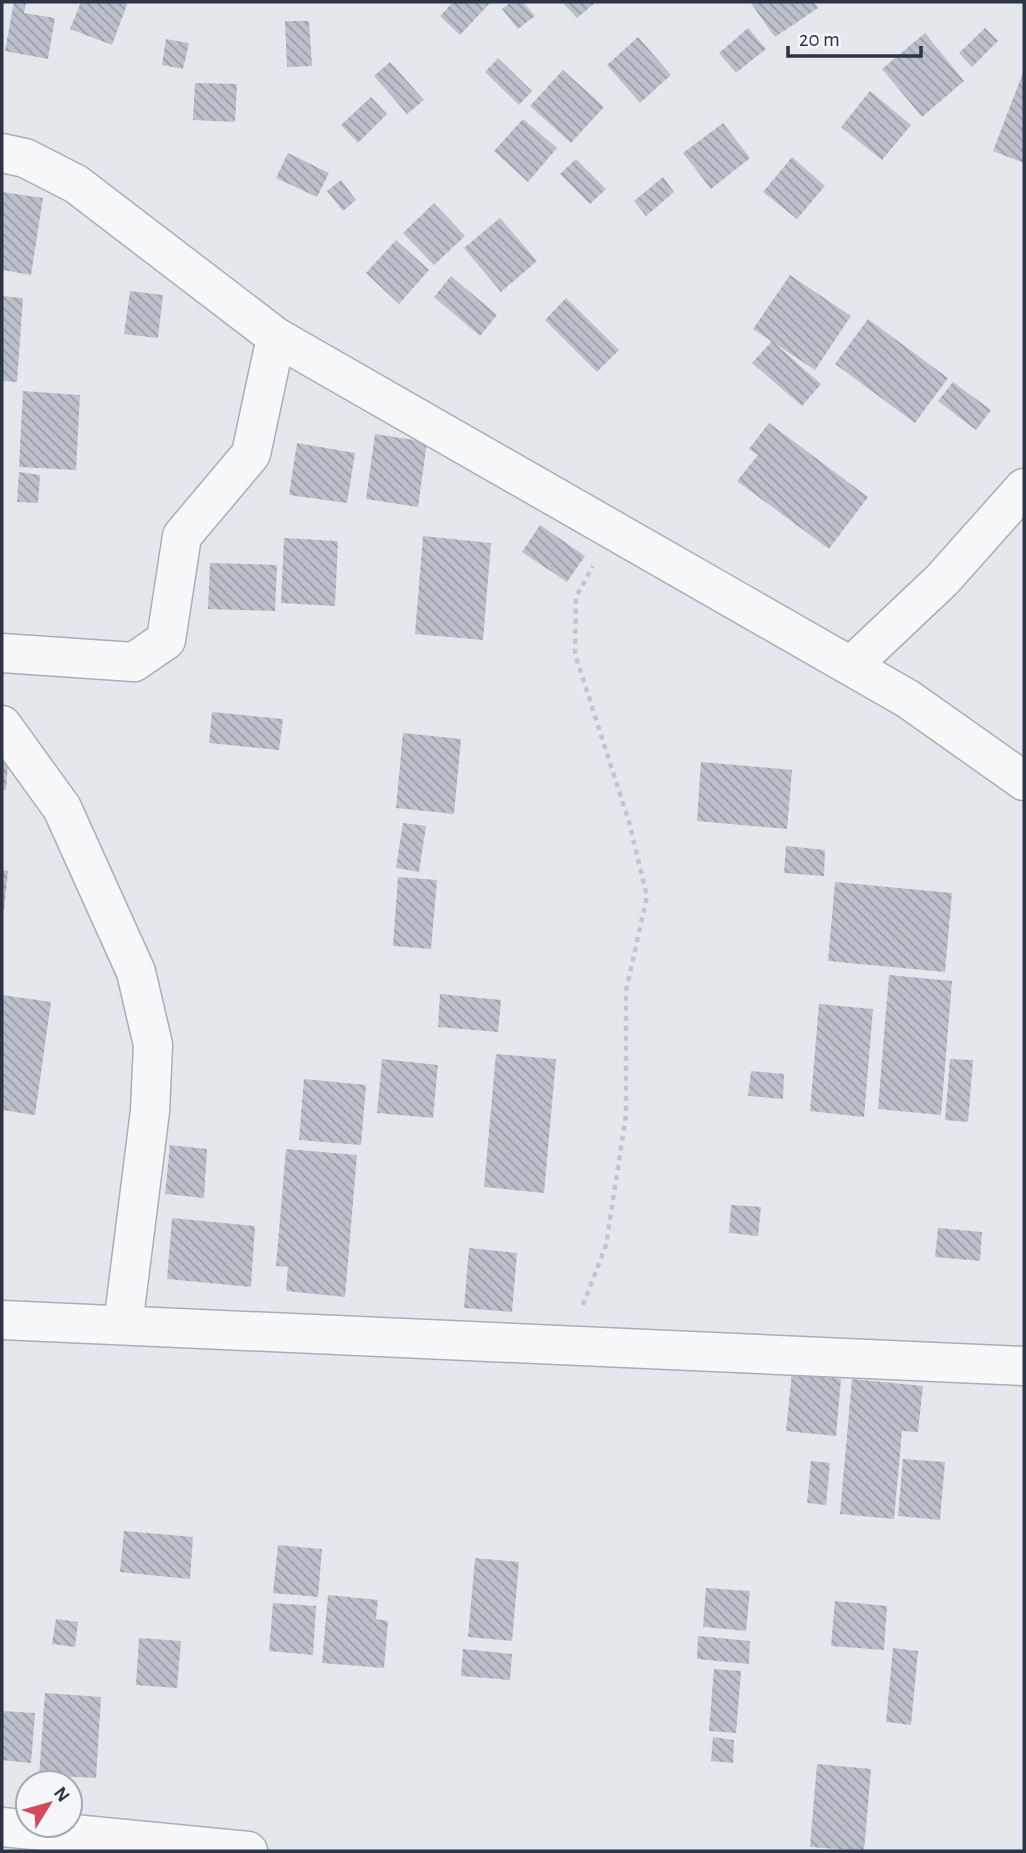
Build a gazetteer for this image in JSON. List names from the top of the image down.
{
  "scale_bar": "20 m",
  "north": "top right"
}
